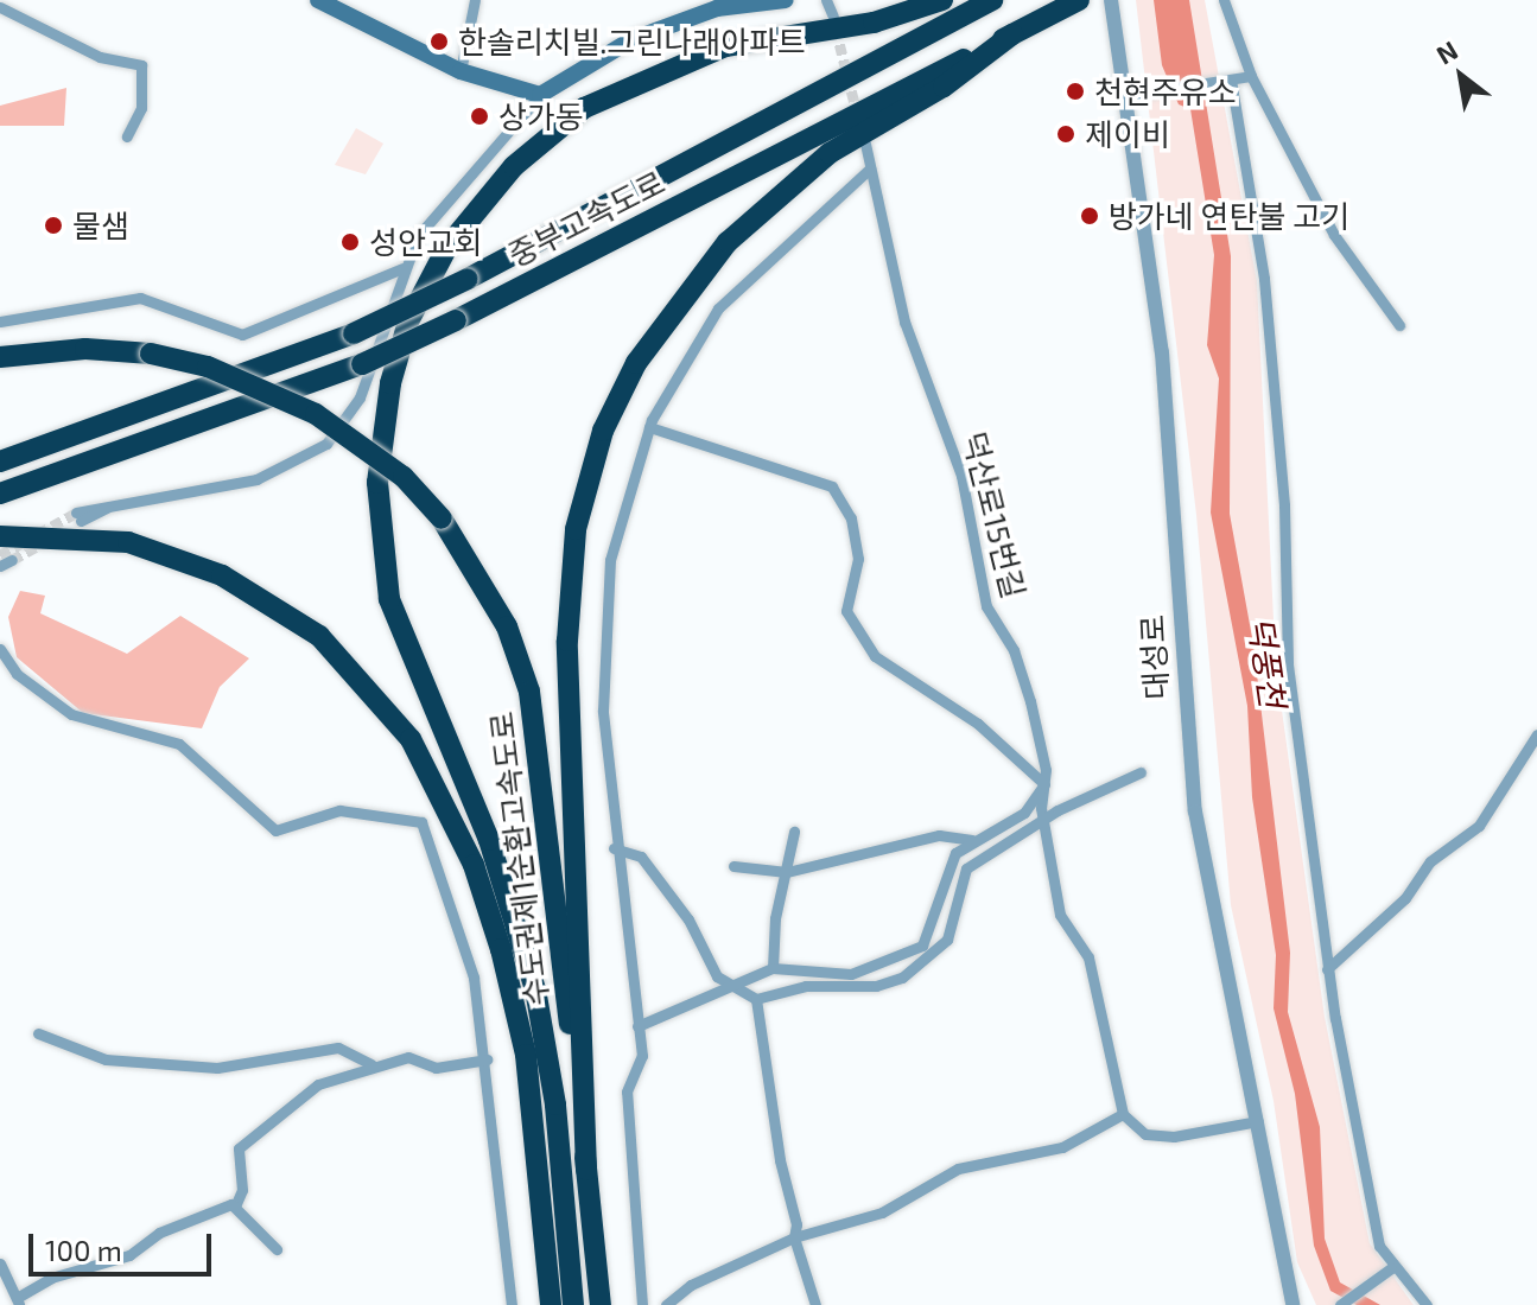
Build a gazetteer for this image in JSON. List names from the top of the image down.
{
  "streets": {
    "highway": ["중부고속도로", "수도권제1순환고속도로"],
    "street": ["덕산로15번길", "대성로"]
  },
  "water": ["덕풍천"],
  "places": [
    "한솔리치빌.그린나래아파트",
    "천현주유소",
    "상가동",
    "제이비",
    "방가네 연탄불 고기",
    "물샘",
    "성안교회"
  ],
  "scale_bar": "100 m",
  "north": "top left"
}
